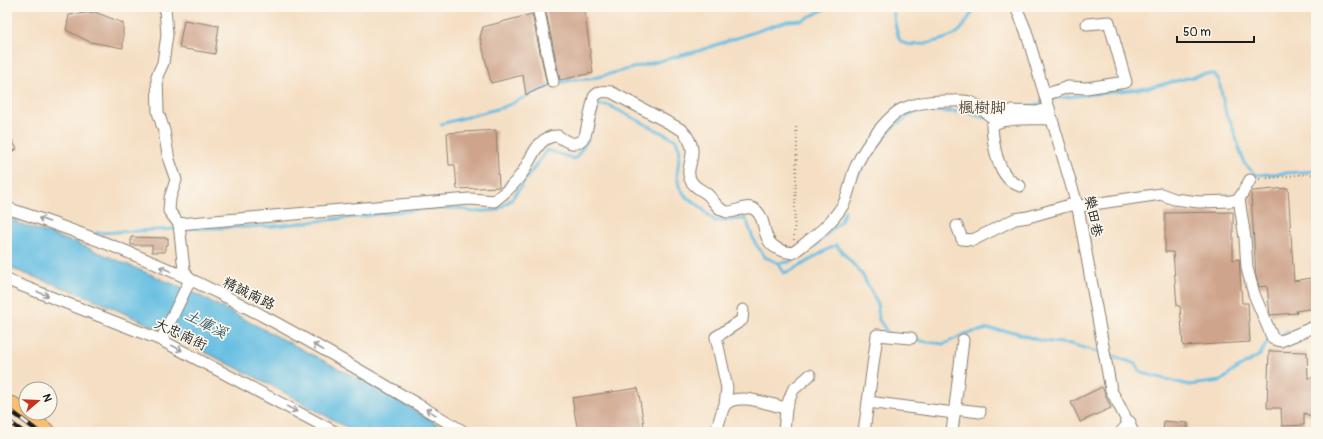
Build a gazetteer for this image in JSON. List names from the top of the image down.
{
  "streets": {
    "street": ["樂田巷", "精誠南路", "大忠南街"]
  },
  "one_way": ["精誠南路", "大忠南街"],
  "districts": ["楓樹脚"],
  "water": ["土庫溪"],
  "scale_bar": "50 m",
  "north": "right"
}
